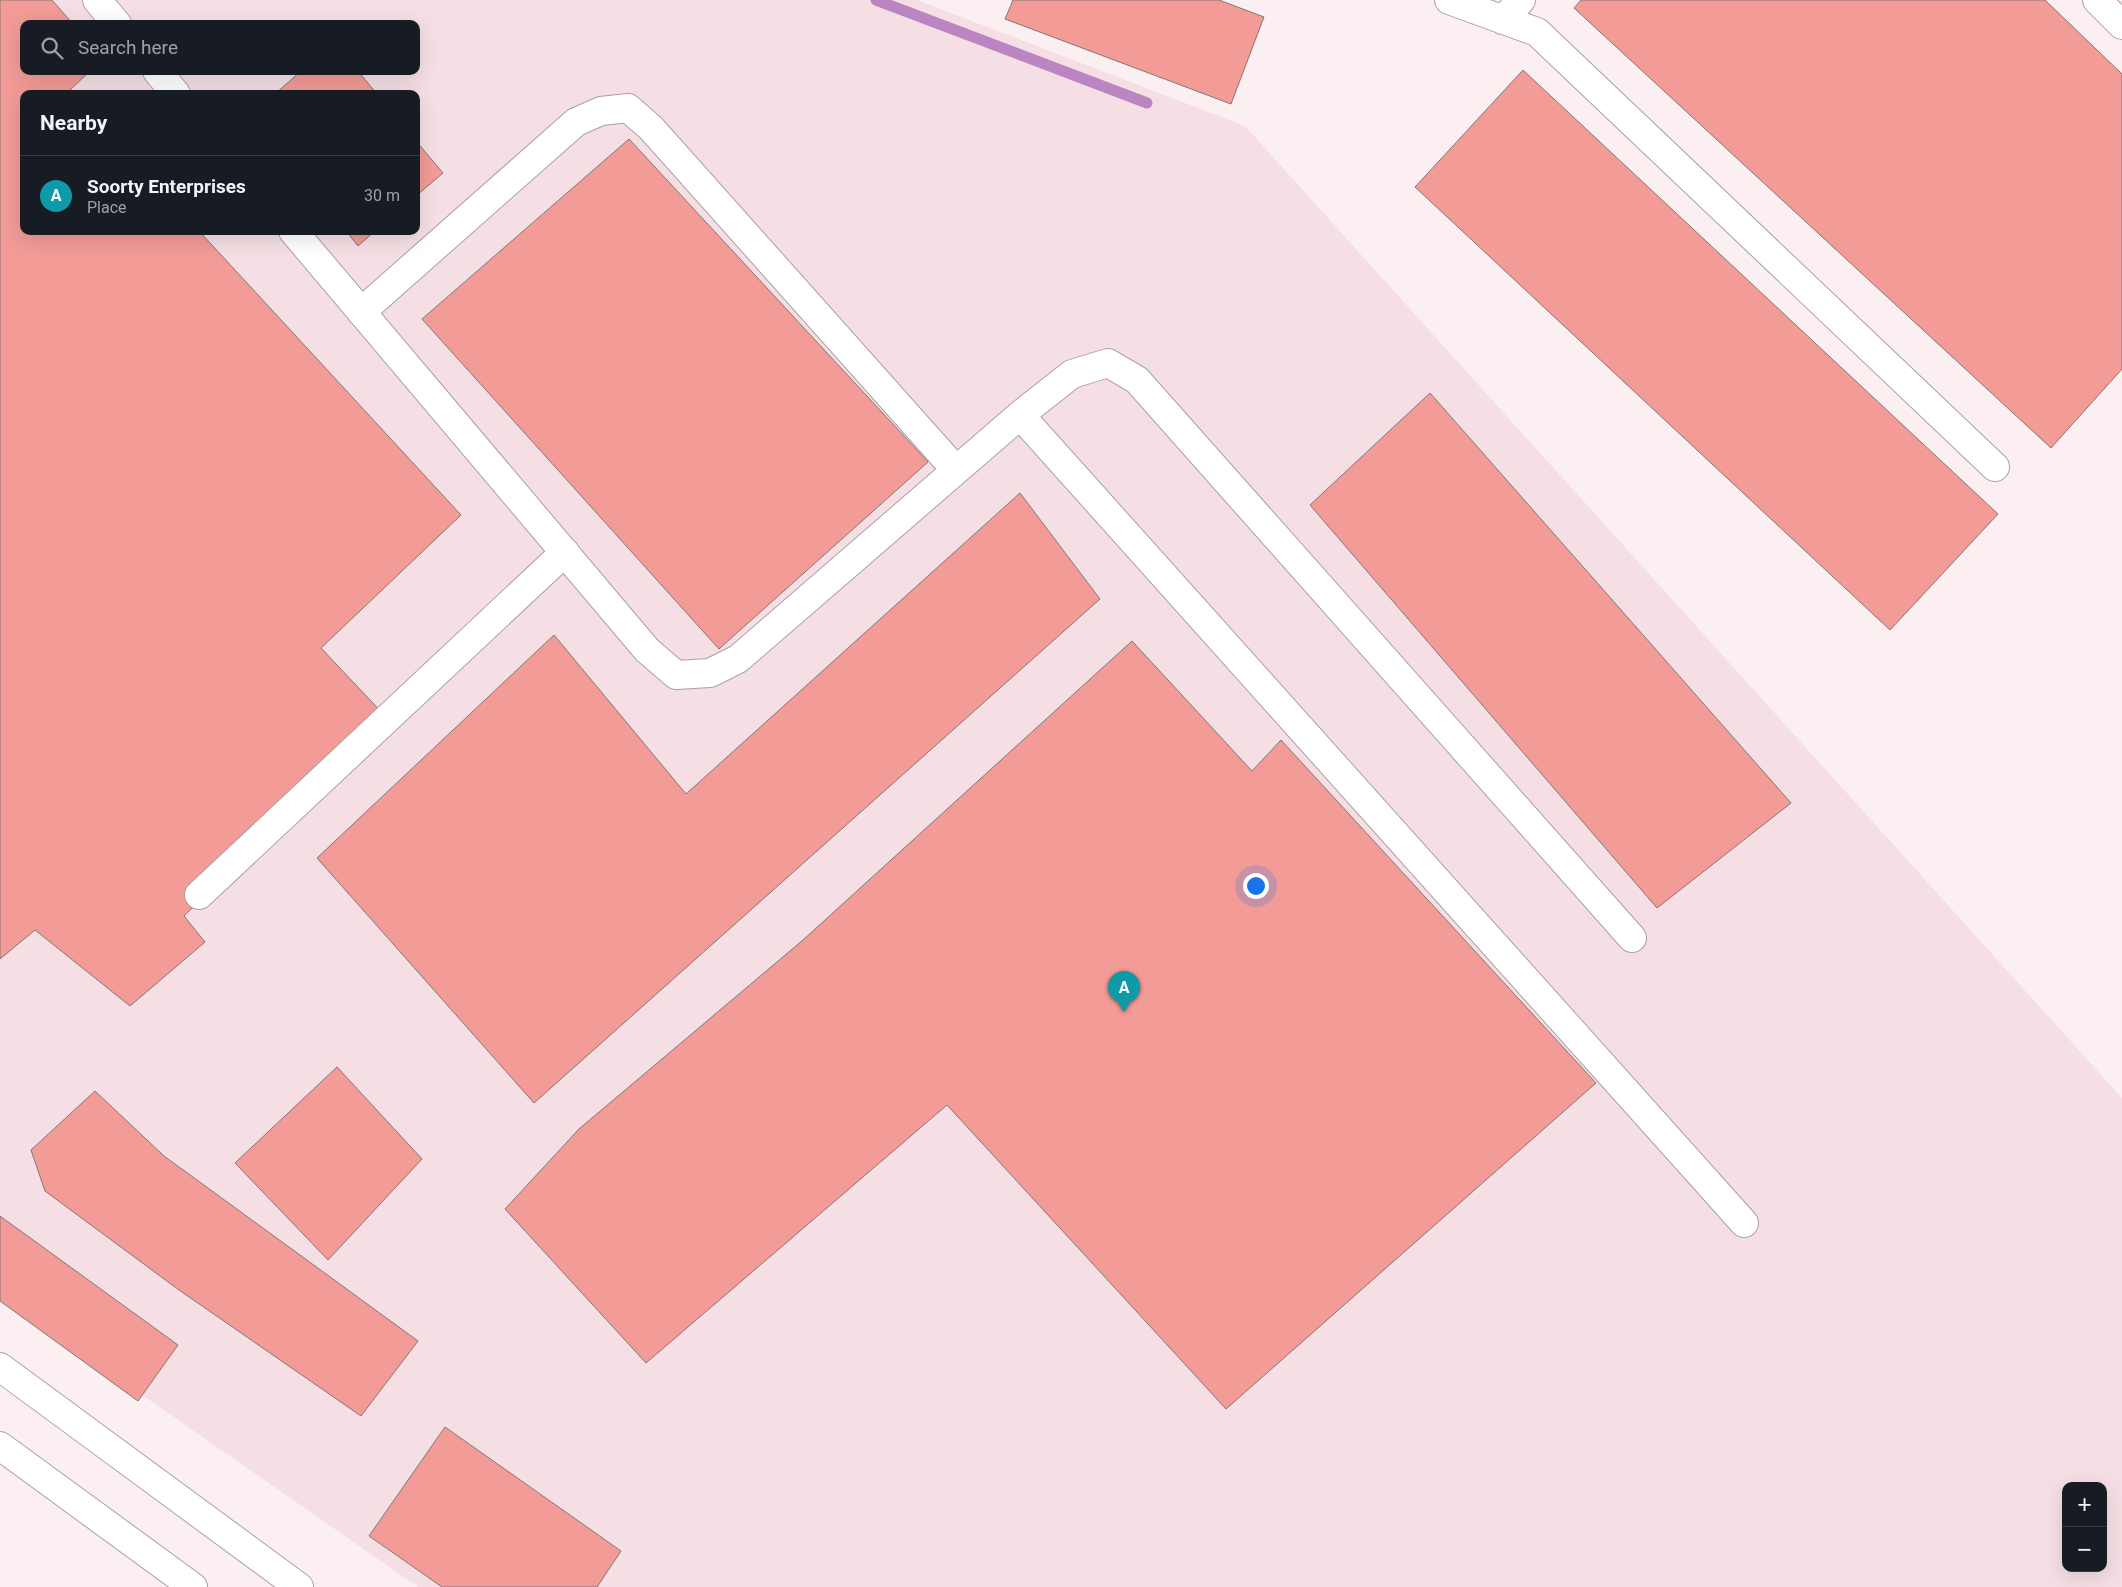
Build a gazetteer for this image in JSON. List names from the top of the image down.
{
  "page": {
    "search": "Search here",
    "heading": "Nearby",
    "list": [
      {
        "mark": "A",
        "name": "Soorty Enterprises",
        "note": "Place",
        "value": "30 m"
      }
    ],
    "pins": "A",
    "map_buttons": ["+", "−"]
  }
}
